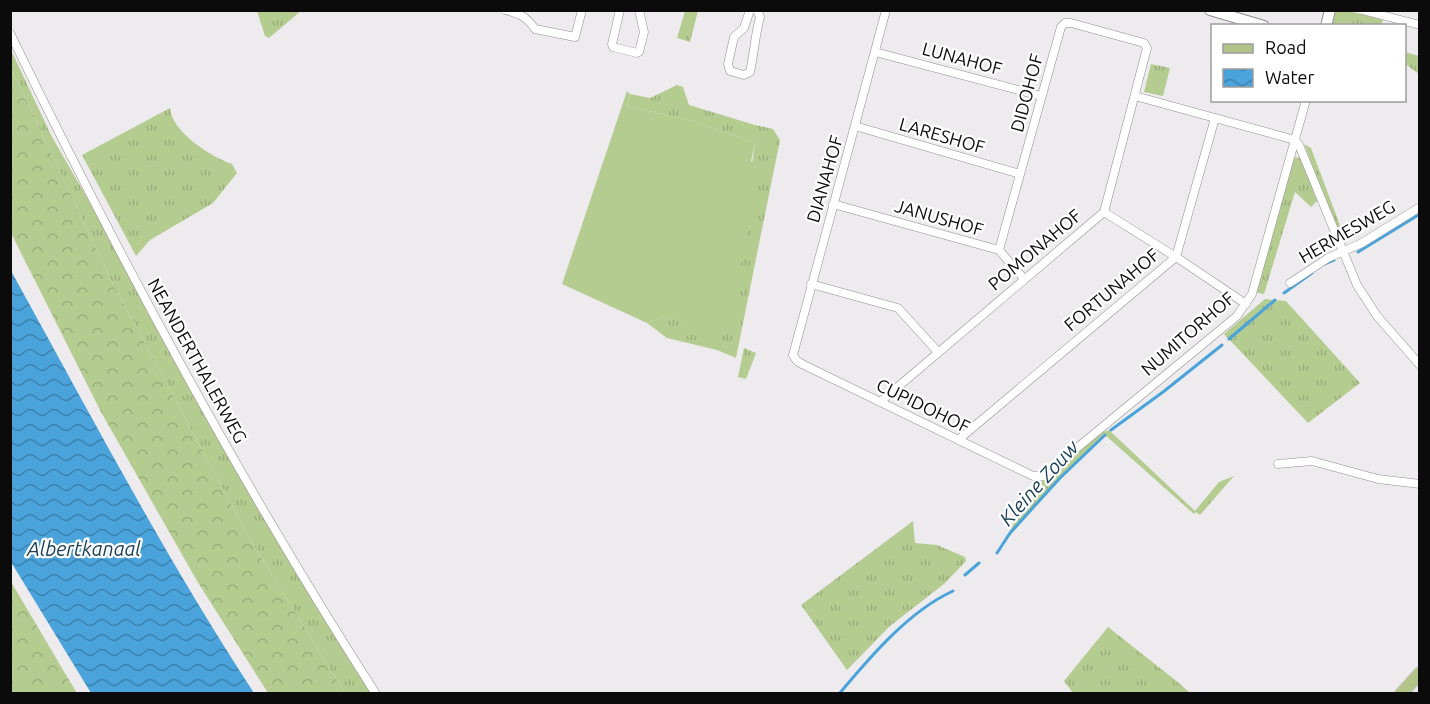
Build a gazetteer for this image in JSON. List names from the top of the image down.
{
  "streets": {
    "street": [
      "LUNAHOF",
      "DIDOHOF",
      "LARESHOF",
      "DIANAHOF",
      "JANUSHOF",
      "HERMESWEG",
      "POMONAHOF",
      "FORTUNAHOF",
      "NUMITORHOF",
      "NEANDERTHALERWEG",
      "CUPIDOHOF"
    ]
  },
  "crossings": [
    ["LUNAHOF", "DIDOHOF"],
    ["LUNAHOF", "DIANAHOF"],
    ["DIDOHOF", "LARESHOF"],
    ["DIDOHOF", "JANUSHOF"],
    ["DIDOHOF", "POMONAHOF"],
    ["LARESHOF", "DIANAHOF"],
    ["DIANAHOF", "JANUSHOF"],
    ["DIANAHOF", "CUPIDOHOF"],
    ["JANUSHOF", "POMONAHOF"],
    ["POMONAHOF", "CUPIDOHOF"],
    ["FORTUNAHOF", "CUPIDOHOF"],
    ["NUMITORHOF", "CUPIDOHOF"]
  ],
  "water": ["Kleine Zouw", "Albertkanaal"],
  "legend": ["Road", "Water"]
}
